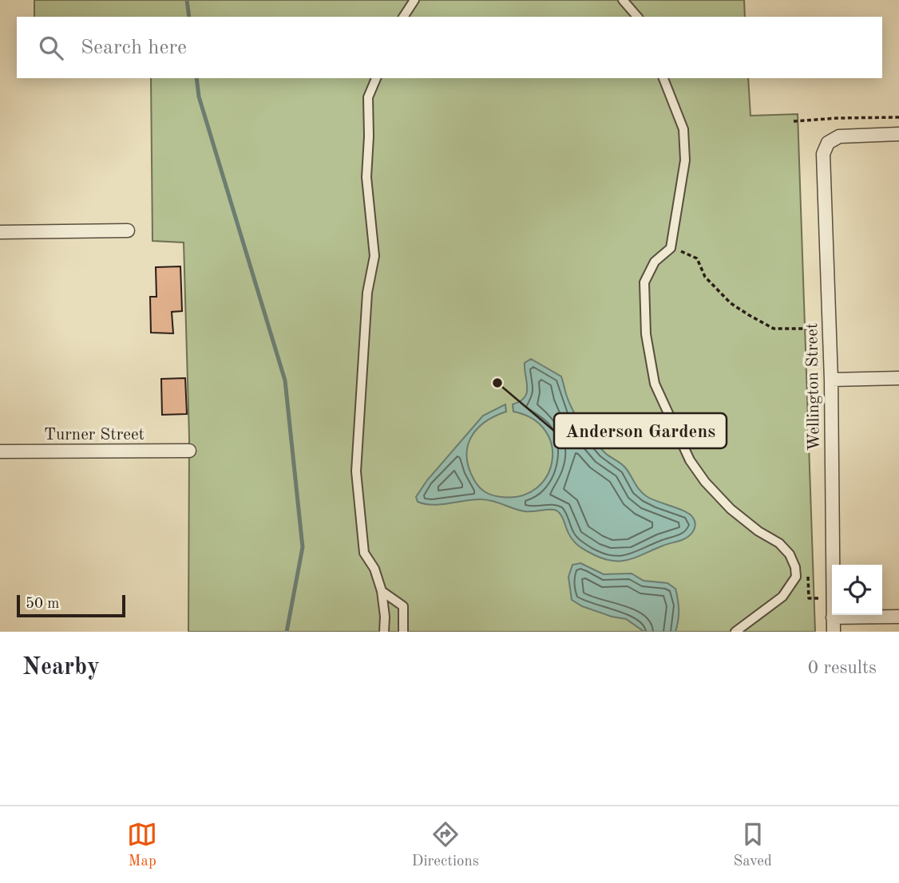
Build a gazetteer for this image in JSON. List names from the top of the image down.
{
  "streets": {
    "street": ["Wellington Street", "Turner Street"]
  },
  "places": ["Anderson Gardens"],
  "scale_bar": "50 m",
  "page": {
    "search": "Search here",
    "scale": "50 m",
    "heading": ["Nearby", "0 results"],
    "nav": ["Map", "Directions", "Saved"]
  }
}
